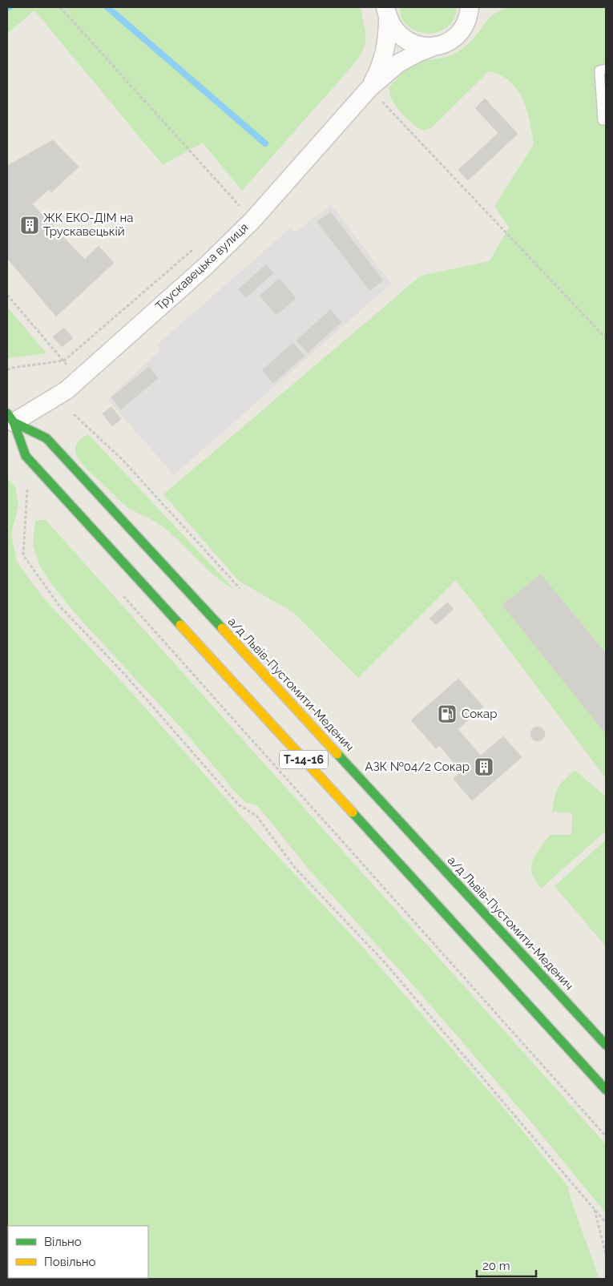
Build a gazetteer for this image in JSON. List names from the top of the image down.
{
  "streets": {
    "main road": ["а/д Львів-Пустомити-Меденич", "Т-14-16"],
    "street": ["Трускавецька вулиця"]
  },
  "crossings": [
    ["Трускавецька вулиця", "а/д Львів-Пустомити-Меденич"],
    ["Трускавецька вулиця", "Т-14-16"],
    ["а/д Львів-Пустомити-Меденич", "Т-14-16"]
  ],
  "places": {
    "building": ["ЖК ЕКО-ДІМ на Трускавецькій", "АЗК №04/2 Сокар"],
    "fuel station": ["Сокар"]
  },
  "legend": ["Вільно", "Повільно"],
  "scale_bar": "20 m"
}
